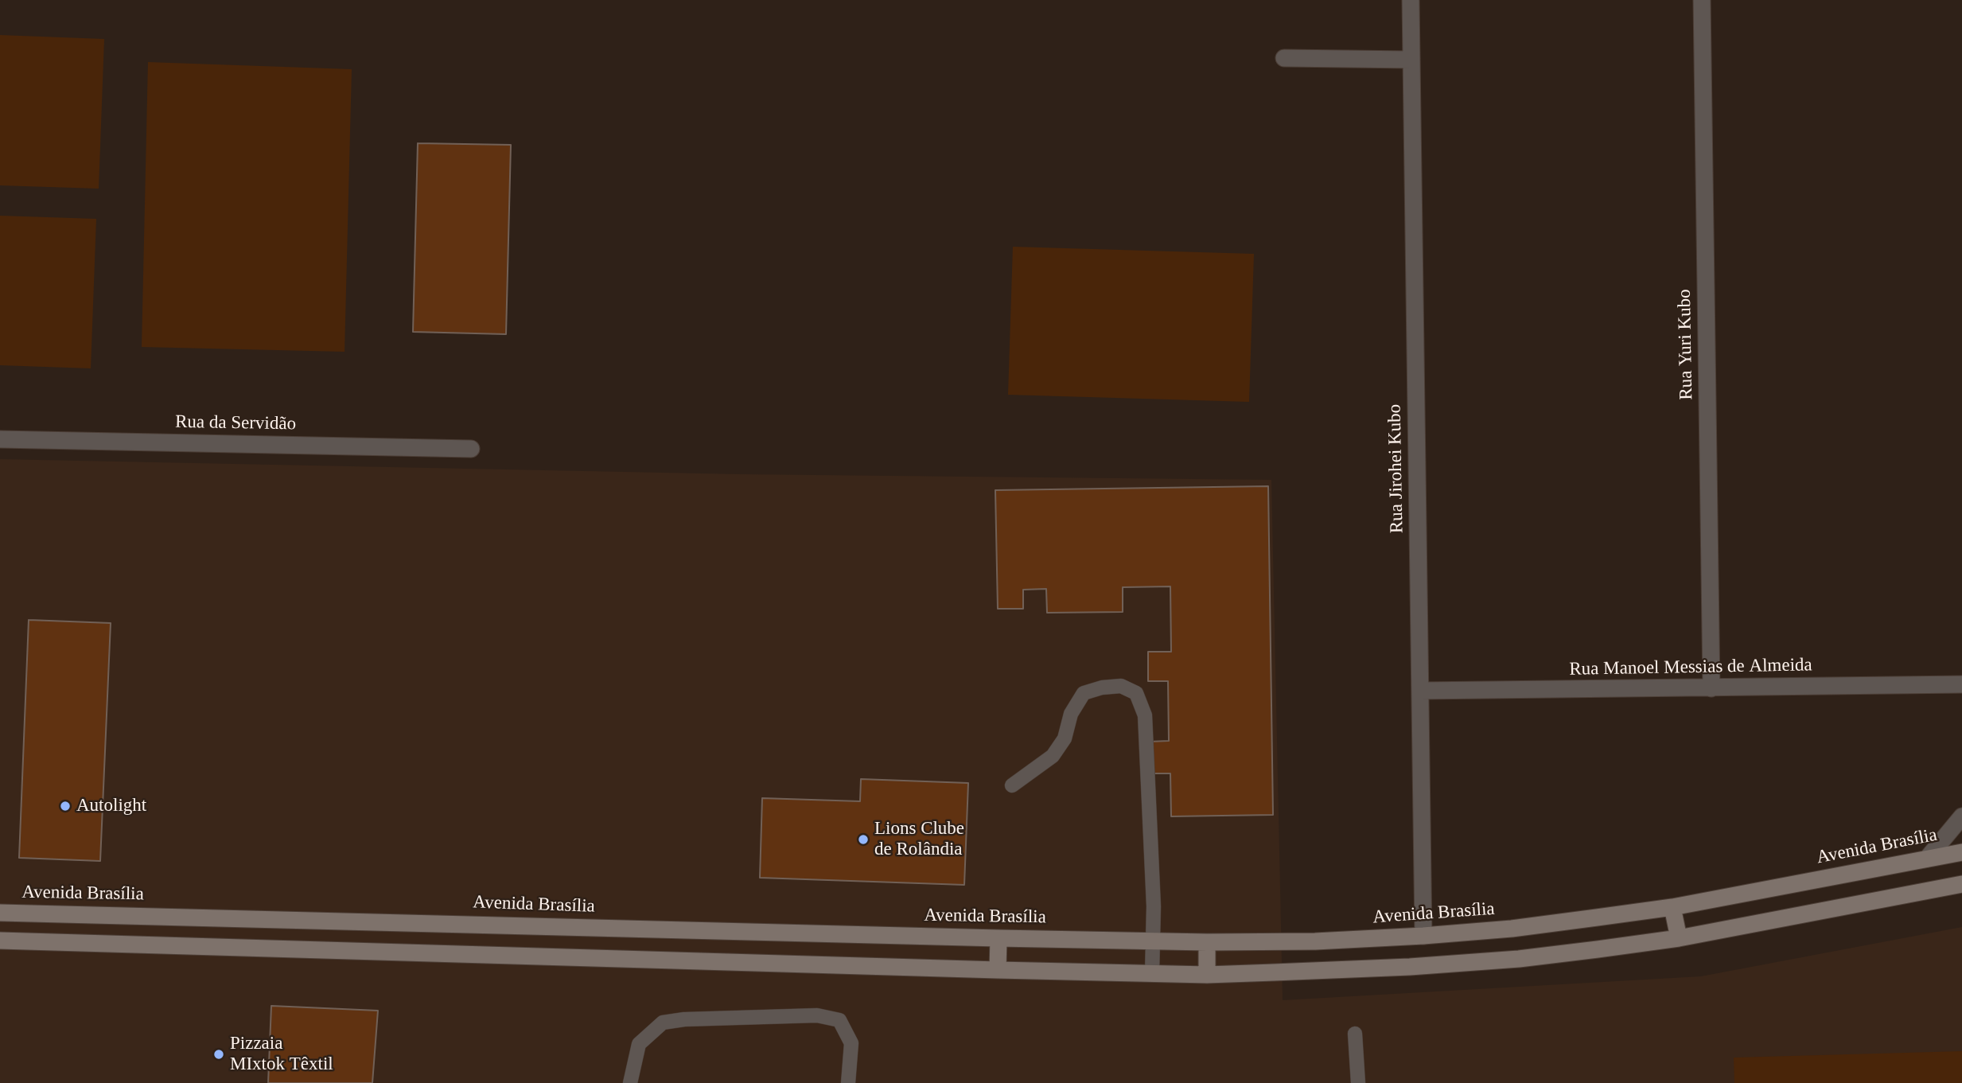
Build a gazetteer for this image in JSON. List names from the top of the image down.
{
  "streets": {
    "main road": ["Avenida Brasília"],
    "street": [
      "Rua Yuri Kubo",
      "Rua da Servidão",
      "Rua Jirohei Kubo",
      "Rua Manoel Messias de Almeida"
    ]
  },
  "crossings": [
    ["Rua Yuri Kubo", "Rua Manoel Messias de Almeida"],
    ["Rua Jirohei Kubo", "Rua Manoel Messias de Almeida"],
    ["Rua Jirohei Kubo", "Avenida Brasília"]
  ],
  "places": ["Autolight", "Lions Clube de Rolândia", "Pizzaia MIxtok Têxtil"]
}
